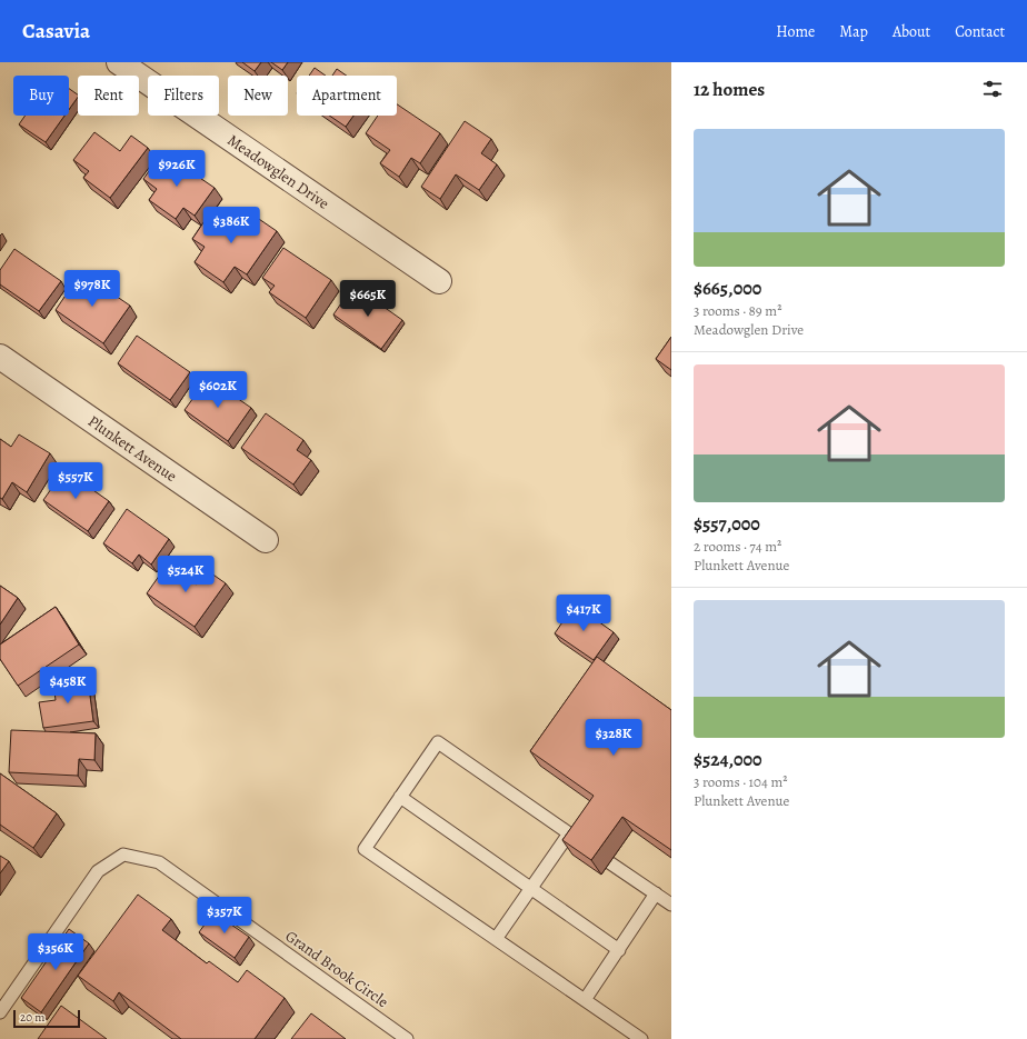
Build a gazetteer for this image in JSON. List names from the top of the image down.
{
  "streets": {
    "street": ["Meadowglen Drive", "Plunkett Avenue"],
    "lane": ["Grand Brook Circle"]
  },
  "scale_bar": "20 m",
  "page": {
    "header": "Casavia",
    "nav": [
      "Home",
      "Map",
      "About",
      "Contact"
    ],
    "heading": "12 homes",
    "chip": [
      "Buy",
      "Rent",
      "Filters",
      "New",
      "Apartment"
    ],
    "list": [
      {
        "name": "$665,000",
        "note": "3 rooms · 89 m² · Meadowglen Drive"
      },
      {
        "name": "$557,000",
        "note": "2 rooms · 74 m² · Plunkett Avenue"
      },
      {
        "name": "$524,000",
        "note": "3 rooms · 104 m² · Plunkett Avenue"
      }
    ],
    "price": [
      "$926K",
      "$386K",
      "$978K",
      "$665K",
      "$602K",
      "$557K",
      "$524K",
      "$417K",
      "$458K",
      "$328K",
      "$357K",
      "$356K"
    ],
    "scale": "20 m"
  }
}
